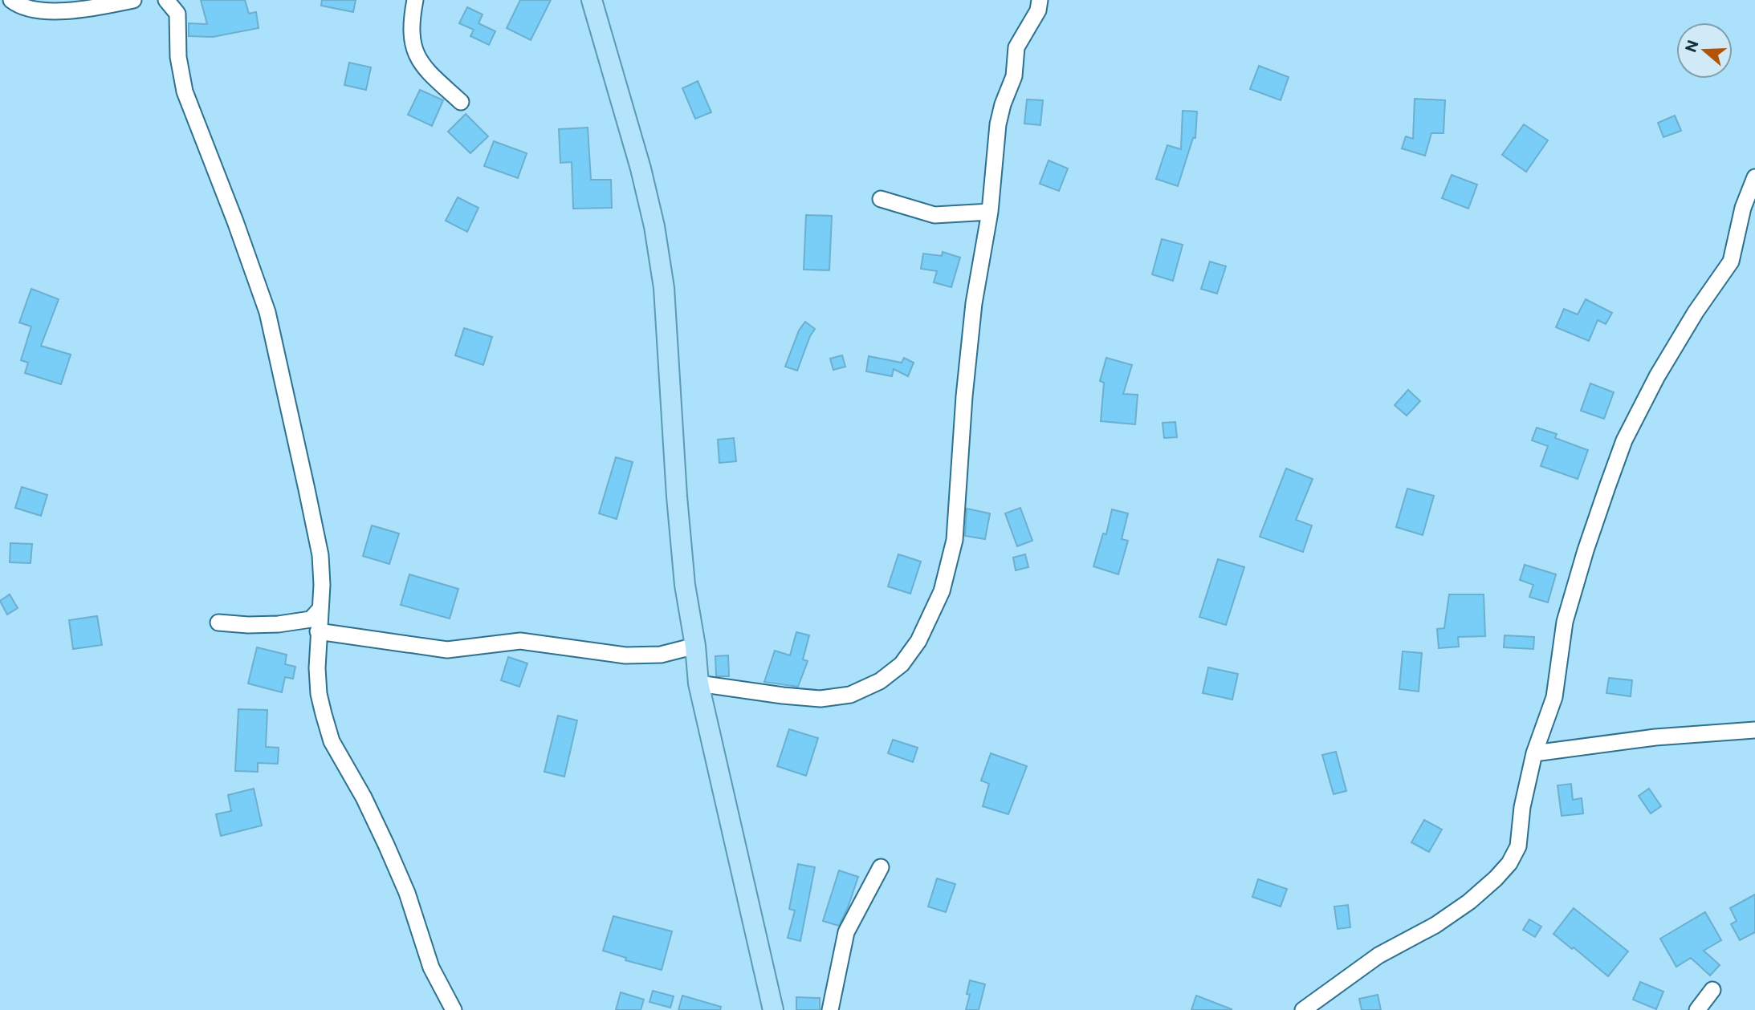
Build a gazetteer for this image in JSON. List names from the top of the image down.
{
  "north": "left"
}
